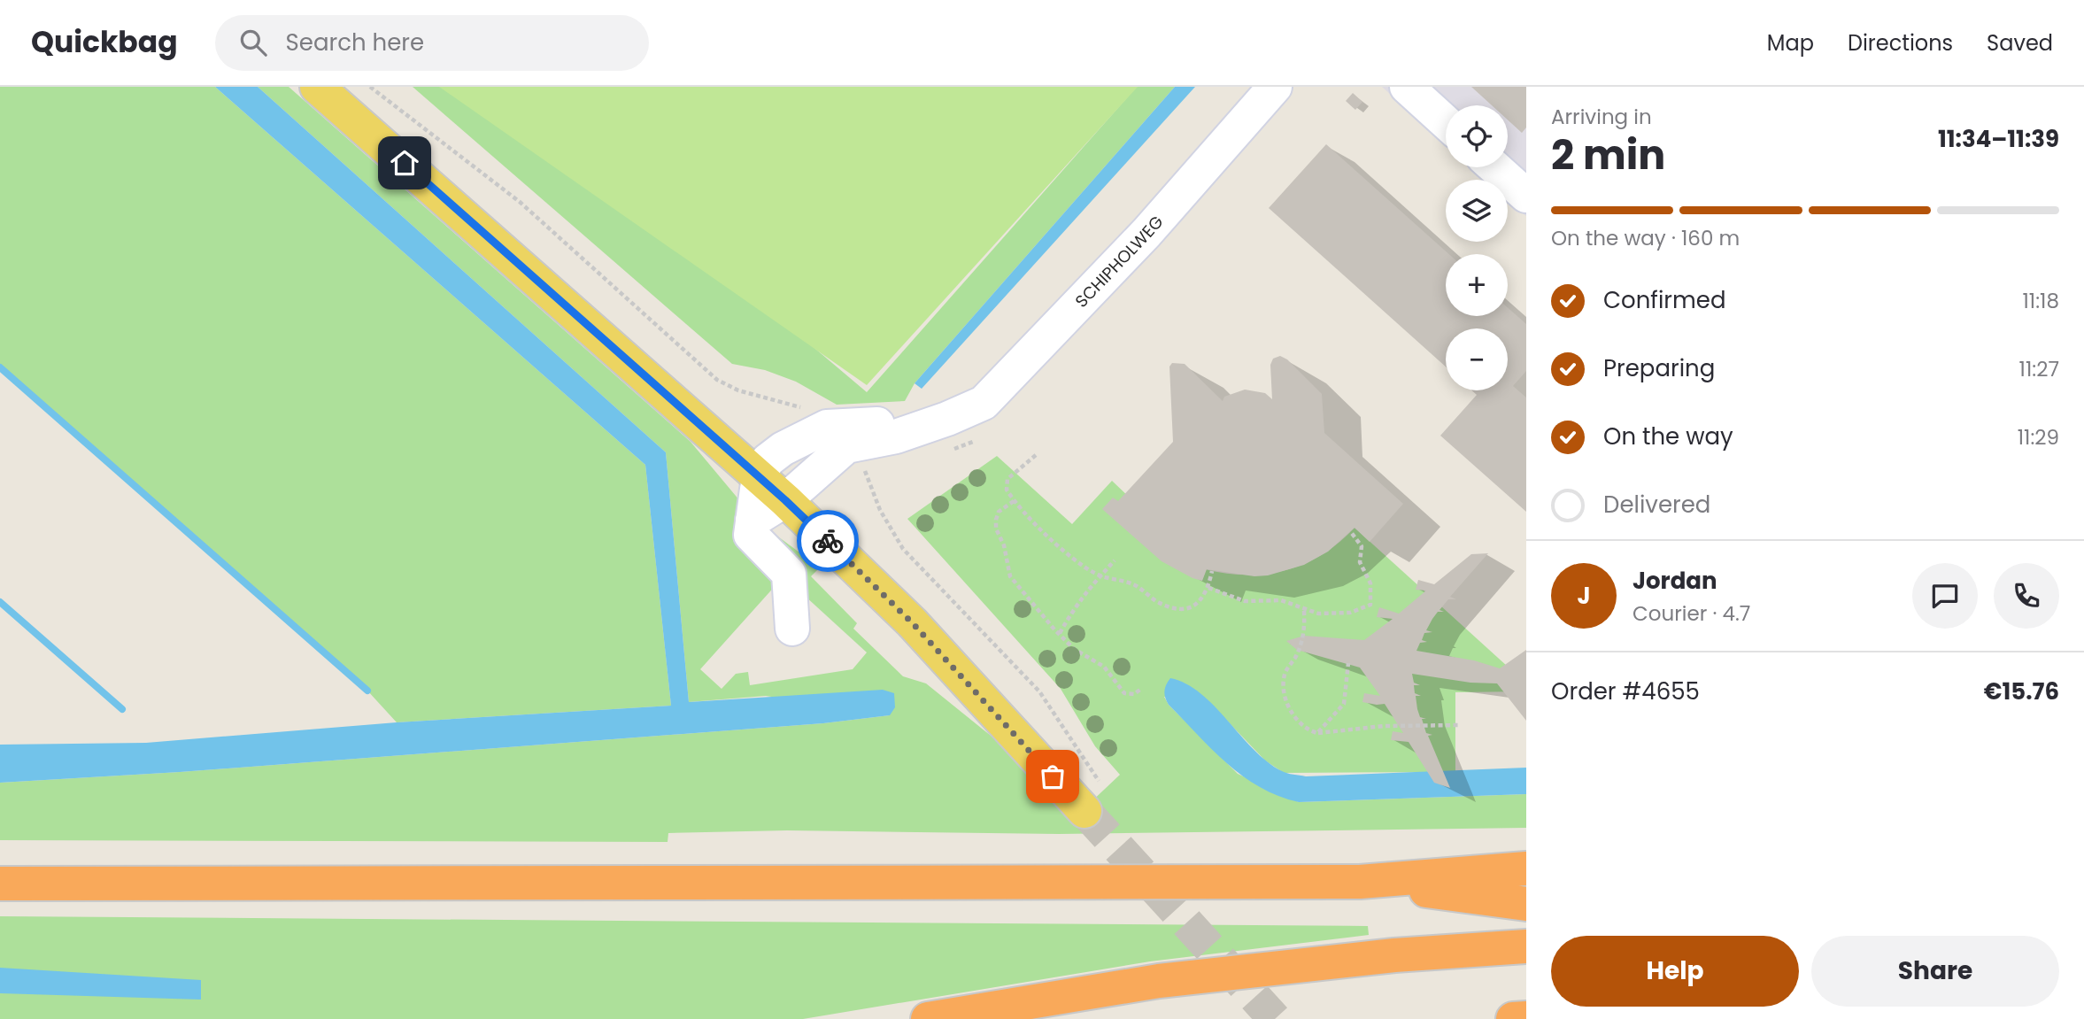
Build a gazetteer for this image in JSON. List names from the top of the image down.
{
  "streets": {
    "street": ["SCHIPHOLWEG"]
  },
  "page": {
    "header": "Quickbag",
    "search": "Search here",
    "nav": ["Map", "Directions", "Saved"],
    "heading": ["2 min", "Arriving in", "11:34–11:39"],
    "panel": [
      "Jordan",
      "Courier · 4.7",
      "Order #4655",
      "€15.76"
    ],
    "map_buttons": ["+", "−"],
    "bar": "On the way · 160 m",
    "list": [
      ["Confirmed", "11:18"],
      ["Preparing", "11:27"],
      ["On the way", "11:29"],
      "Delivered"
    ],
    "round": "J",
    "buttons": ["Help", "Share"]
  }
}
